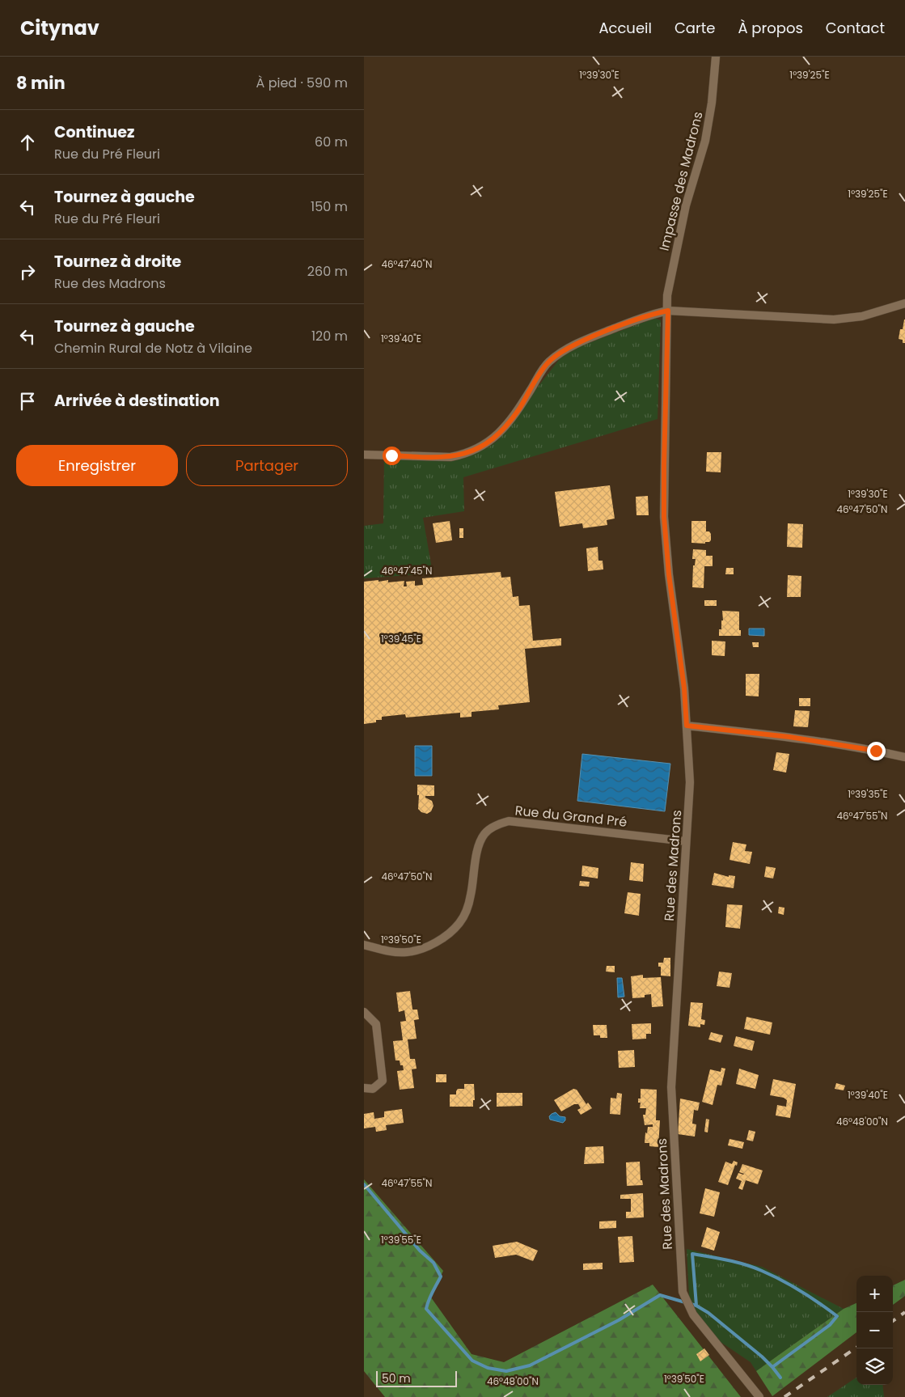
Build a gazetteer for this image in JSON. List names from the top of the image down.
{
  "streets": {
    "street": ["Impasse des Madrons", "Rue du Grand Pré", "Rue des Madrons"]
  },
  "crossings": [
    ["Impasse des Madrons", "Rue des Madrons"],
    ["Rue du Grand Pré", "Rue des Madrons"]
  ],
  "scale_bar": "50 m",
  "page": {
    "header": "Citynav",
    "nav": [
      "Accueil",
      "Carte",
      "À propos",
      "Contact"
    ],
    "heading": ["8 min", "À pied · 590 m"],
    "list": [
      ["Continuez", "Rue du Pré Fleuri", "60 m"],
      ["Tournez à gauche", "Rue du Pré Fleuri", "150 m"],
      ["Tournez à droite", "Rue des Madrons", "260 m"],
      ["Tournez à gauche", "Chemin Rural de Notz à Vilaine", "120 m"],
      "Arrivée à destination"
    ],
    "buttons": ["Enregistrer", "Partager"],
    "map_buttons": ["+", "−"],
    "scale": "50 m"
  },
  "coordinates": [
    "1°39'30\"E",
    "1°39'25\"E",
    "46°47'40\"N",
    "1°39'40\"E",
    "46°47'50\"N",
    "46°47'45\"N",
    "1°39'45\"E",
    "1°39'35\"E",
    "46°47'55\"N",
    "1°39'50\"E",
    "46°48'00\"N",
    "1°39'55\"E"
  ]
}
